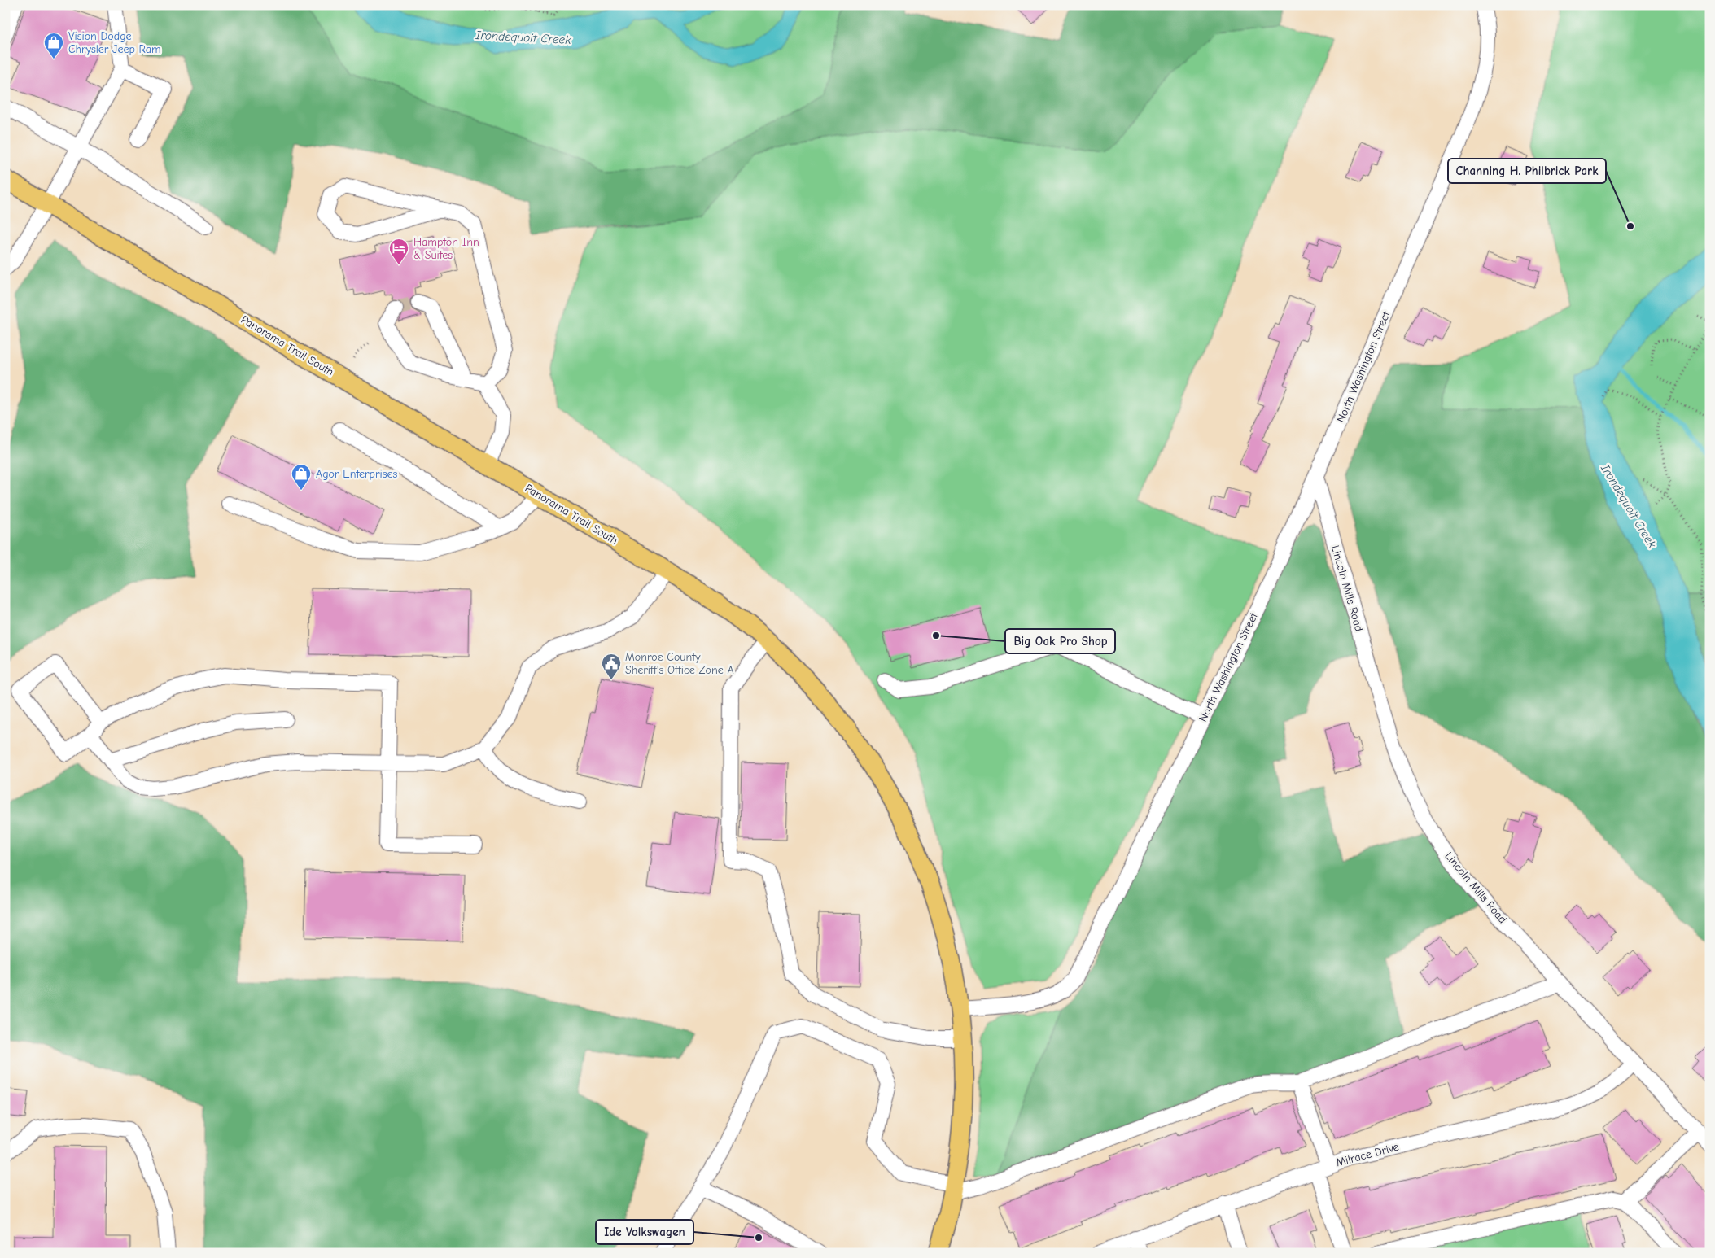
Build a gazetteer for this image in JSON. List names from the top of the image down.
{
  "streets": {
    "main road": ["Panorama Trail South"],
    "street": ["North Washington Street", "Lincoln Mills Road", "Milrace Drive"]
  },
  "crossings": [
    ["Panorama Trail South", "North Washington Street"],
    ["North Washington Street", "Lincoln Mills Road"],
    ["Lincoln Mills Road", "Milrace Drive"]
  ],
  "water": ["Irondequoit Creek"],
  "places": {
    "shop": ["Vision Dodge Chrysler Jeep Ram", "Agor Enterprises"],
    "other": ["Channing H. Philbrick Park", "Big Oak Pro Shop", "Ide Volkswagen"],
    "hotel": ["Hampton Inn & Suites"],
    "public building": ["Monroe County Sheriff's Office Zone A"]
  }
}
